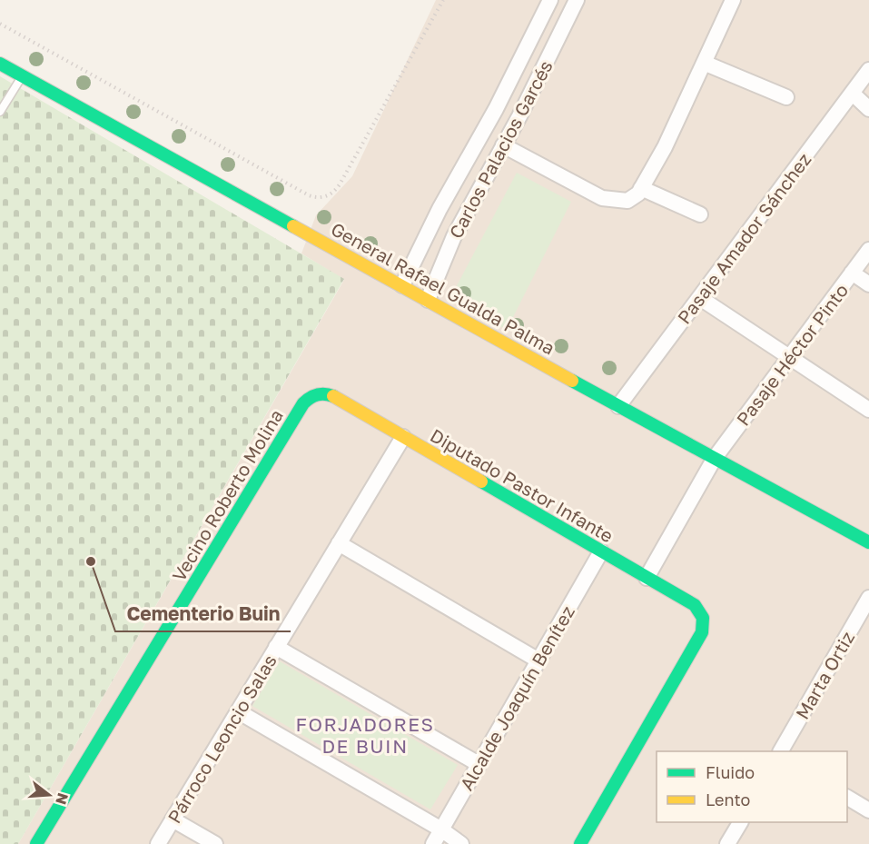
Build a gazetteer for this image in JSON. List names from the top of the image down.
{
  "streets": {
    "street": [
      "Carlos Palacios Garcés",
      "Pasaje Amador Sánchez",
      "General Rafael Gualda Palma",
      "Pasaje Héctor Pinto",
      "Diputado Pastor Infante",
      "Vecino Roberto Molina",
      "Marta Ortiz",
      "Alcalde Joaquín Benítez",
      "Párroco Leoncio Salas"
    ]
  },
  "crossings": [
    ["Carlos Palacios Garcés", "General Rafael Gualda Palma"],
    ["Pasaje Amador Sánchez", "General Rafael Gualda Palma"],
    ["General Rafael Gualda Palma", "Pasaje Héctor Pinto"],
    ["Pasaje Héctor Pinto", "Diputado Pastor Infante"],
    ["Diputado Pastor Infante", "Vecino Roberto Molina"],
    ["Diputado Pastor Infante", "Alcalde Joaquín Benítez"],
    ["Diputado Pastor Infante", "Párroco Leoncio Salas"]
  ],
  "districts": ["FORJADORES DE BUIN"],
  "places": ["Cementerio Buin"],
  "legend": ["Fluido", "Lento"],
  "north": "right"
}
